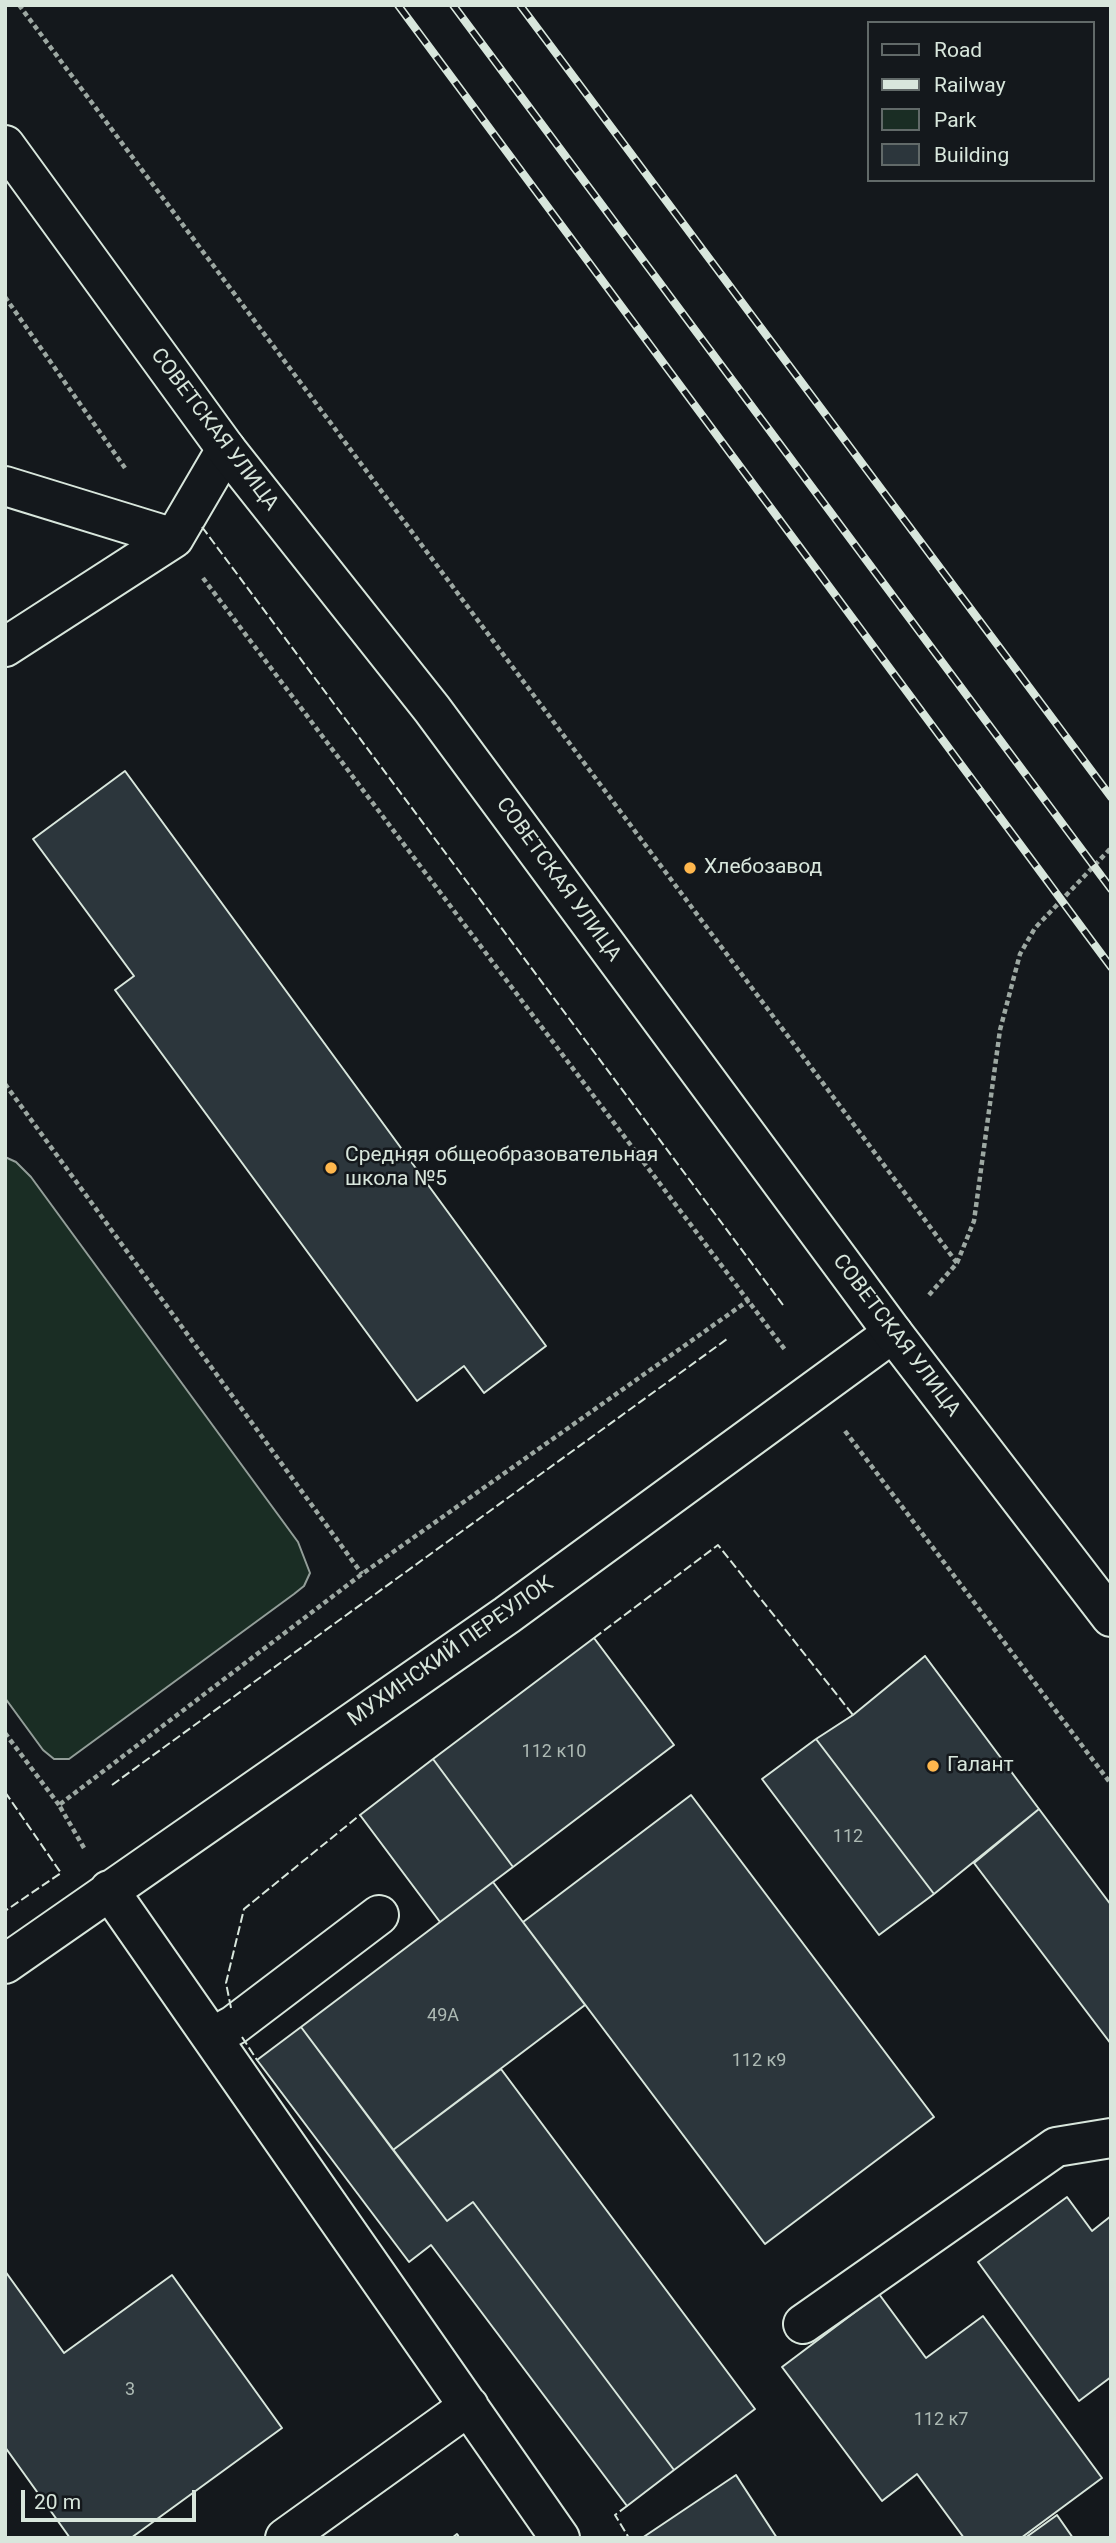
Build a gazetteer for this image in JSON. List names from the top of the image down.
{
  "streets": {
    "main road": ["СОВЕТСКАЯ УЛИЦА", "МУХИНСКИЙ ПЕРЕУЛОК"]
  },
  "crossings": [
    ["СОВЕТСКАЯ УЛИЦА", "МУХИНСКИЙ ПЕРЕУЛОК"]
  ],
  "places": ["Хлебозавод", "Средняя общеобразовательная школа №5", "Галант"],
  "house_numbers": [
    "112 к10",
    "112",
    "49А",
    "112 к9",
    "3",
    "112 к7"
  ],
  "legend": [
    "Road",
    "Railway",
    "Park",
    "Building"
  ],
  "scale_bar": "20 m"
}
